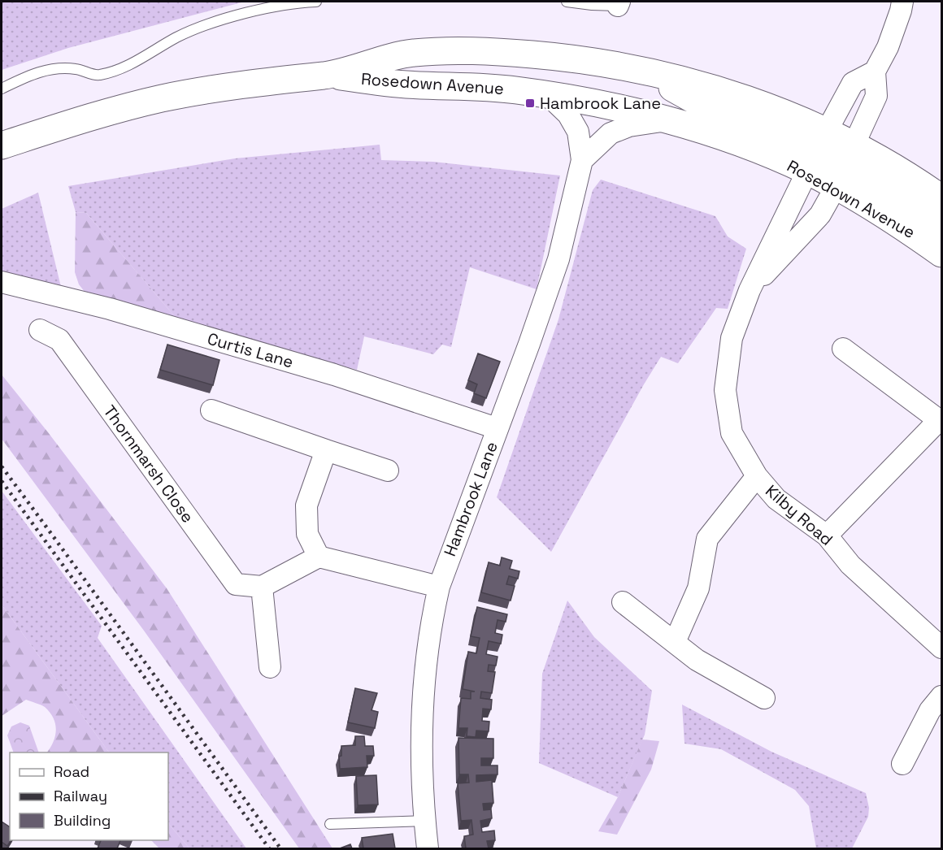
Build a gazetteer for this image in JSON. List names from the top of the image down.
{
  "streets": {
    "street": [
      "Rosedown Avenue",
      "Curtis Lane",
      "Thornmarsh Close",
      "Hambrook Lane",
      "Kilby Road"
    ]
  },
  "crossings": [
    ["Rosedown Avenue", "Hambrook Lane"],
    ["Rosedown Avenue", "Kilby Road"],
    ["Curtis Lane", "Hambrook Lane"]
  ],
  "places": {
    "transit": ["Hambrook Lane"]
  },
  "legend": ["Road", "Railway", "Building"]
}
